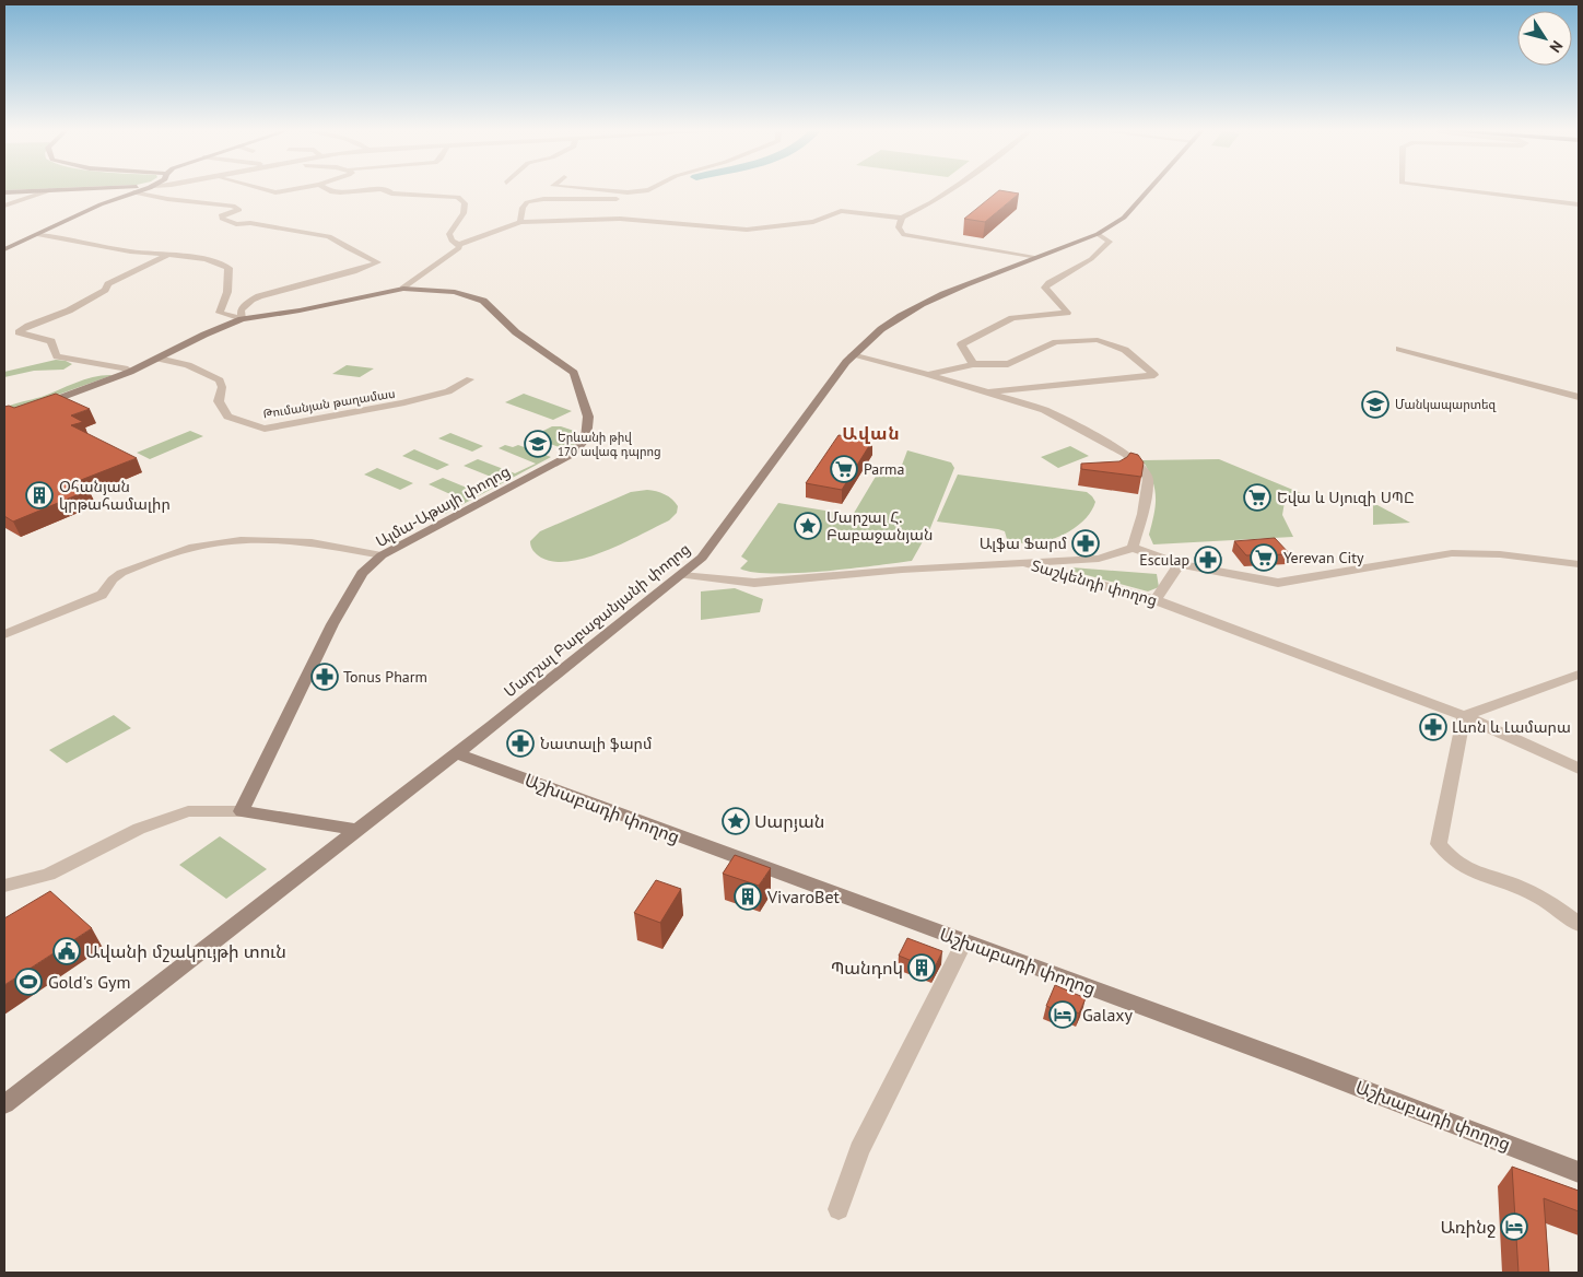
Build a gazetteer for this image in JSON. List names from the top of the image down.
{
  "streets": {
    "street": [
      "Թումանյան թաղամաս",
      "Ալմա-Աթայի փողոց",
      "Տաշկենդի փողոց",
      "Մարշալ Բաբաջանյանի փողոց",
      "Աշխաբադի փողոց"
    ]
  },
  "crossings": [
    ["Թումանյան թաղամաս", "Ալմա-Աթայի փողոց"],
    ["Մարշալ Բաբաջանյանի փողոց", "Աշխաբադի փողոց"]
  ],
  "districts": ["Ավան"],
  "places": {
    "school or university": ["Մանկապարտեզ", "Երևանի թիվ 170 ավագ դպրոց"],
    "supermarket": ["Parma", "Եվա և Սյուզի ՍՊԸ", "Yerevan City"],
    "building": ["Օհանյան կրթահամալիր", "VivaroBet", "Պանդոկ"],
    "place": ["Մարշալ Հ. Բաբաջանյան", "Սարյան"],
    "pharmacy": [
      "Ալֆա Ֆարմ",
      "Esculap",
      "Tonus Pharm",
      "Լևոն և Լամարա",
      "Նատալի ֆարմ"
    ],
    "public building": ["Ավանի մշակույթի տուն"],
    "sports": ["Gold's Gym"],
    "hotel": ["Galaxy", "Առինջ"]
  },
  "north": "bottom right"
}
